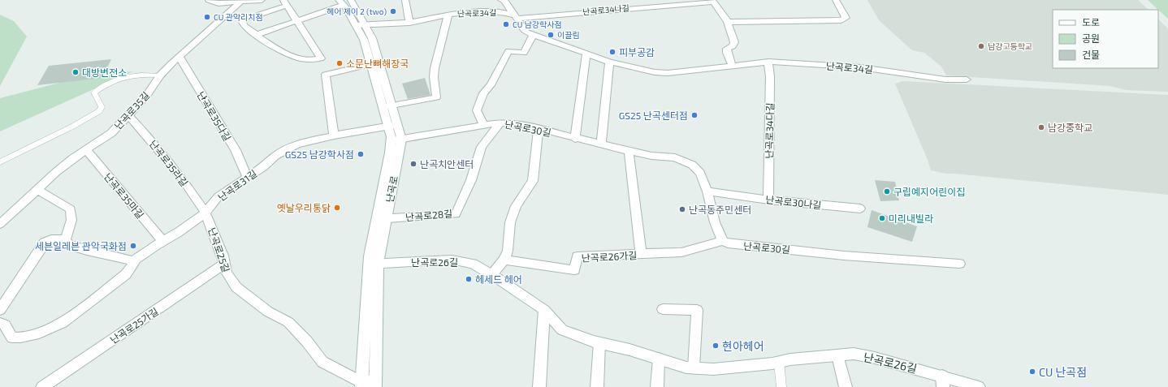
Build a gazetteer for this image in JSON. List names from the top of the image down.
{
  "streets": {
    "street": [
      "난곡로34나길",
      "난곡로34길",
      "난곡로35길",
      "난곡로35다길",
      "난곡로30길",
      "난곡로34다길",
      "난곡로35라길",
      "난곡로31길",
      "난곡로",
      "난곡로35마길",
      "난곡로30나길",
      "난곡로28길",
      "난곡로25길",
      "난곡로26가길",
      "난곡로26길",
      "난곡로25가길"
    ]
  },
  "crossings": [
    ["난곡로34나길", "난곡로34길"],
    ["난곡로34길", "난곡로34다길"],
    ["난곡로34길", "난곡로"],
    ["난곡로35길", "난곡로35다길"],
    ["난곡로35길", "난곡로35라길"],
    ["난곡로35길", "난곡로35마길"],
    ["난곡로35다길", "난곡로31길"],
    ["난곡로30길", "난곡로"],
    ["난곡로30길", "난곡로30나길"],
    ["난곡로30길", "난곡로28길"],
    ["난곡로30길", "난곡로26가길"],
    ["난곡로34다길", "난곡로30나길"],
    ["난곡로35라길", "난곡로31길"],
    ["난곡로35라길", "난곡로25길"],
    ["난곡로31길", "난곡로"],
    ["난곡로31길", "난곡로35마길"],
    ["난곡로31길", "난곡로25길"],
    ["난곡로", "난곡로28길"],
    ["난곡로", "난곡로25길"],
    ["난곡로", "난곡로26길"],
    ["난곡로25길", "난곡로25가길"]
  ],
  "places": [
    "헤어 제이 2 (two)",
    "CU 관악리치점",
    "CU 남강학사점",
    "이끌림",
    "남강고등학교",
    "피부공감",
    "소문난뼈해장국",
    "대방변전소",
    "GS25 난곡센터점",
    "남강중학교",
    "GS25 남강학사점",
    "난곡치안센터",
    "구립예지어린이집",
    "옛날우리통닭",
    "난곡동주민센터",
    "미리내빌라",
    "세븐일레븐 관악국화점",
    "헤세드 헤어",
    "현아헤어",
    "CU 난곡점"
  ],
  "legend": ["도로", "공원", "건물"]
}
